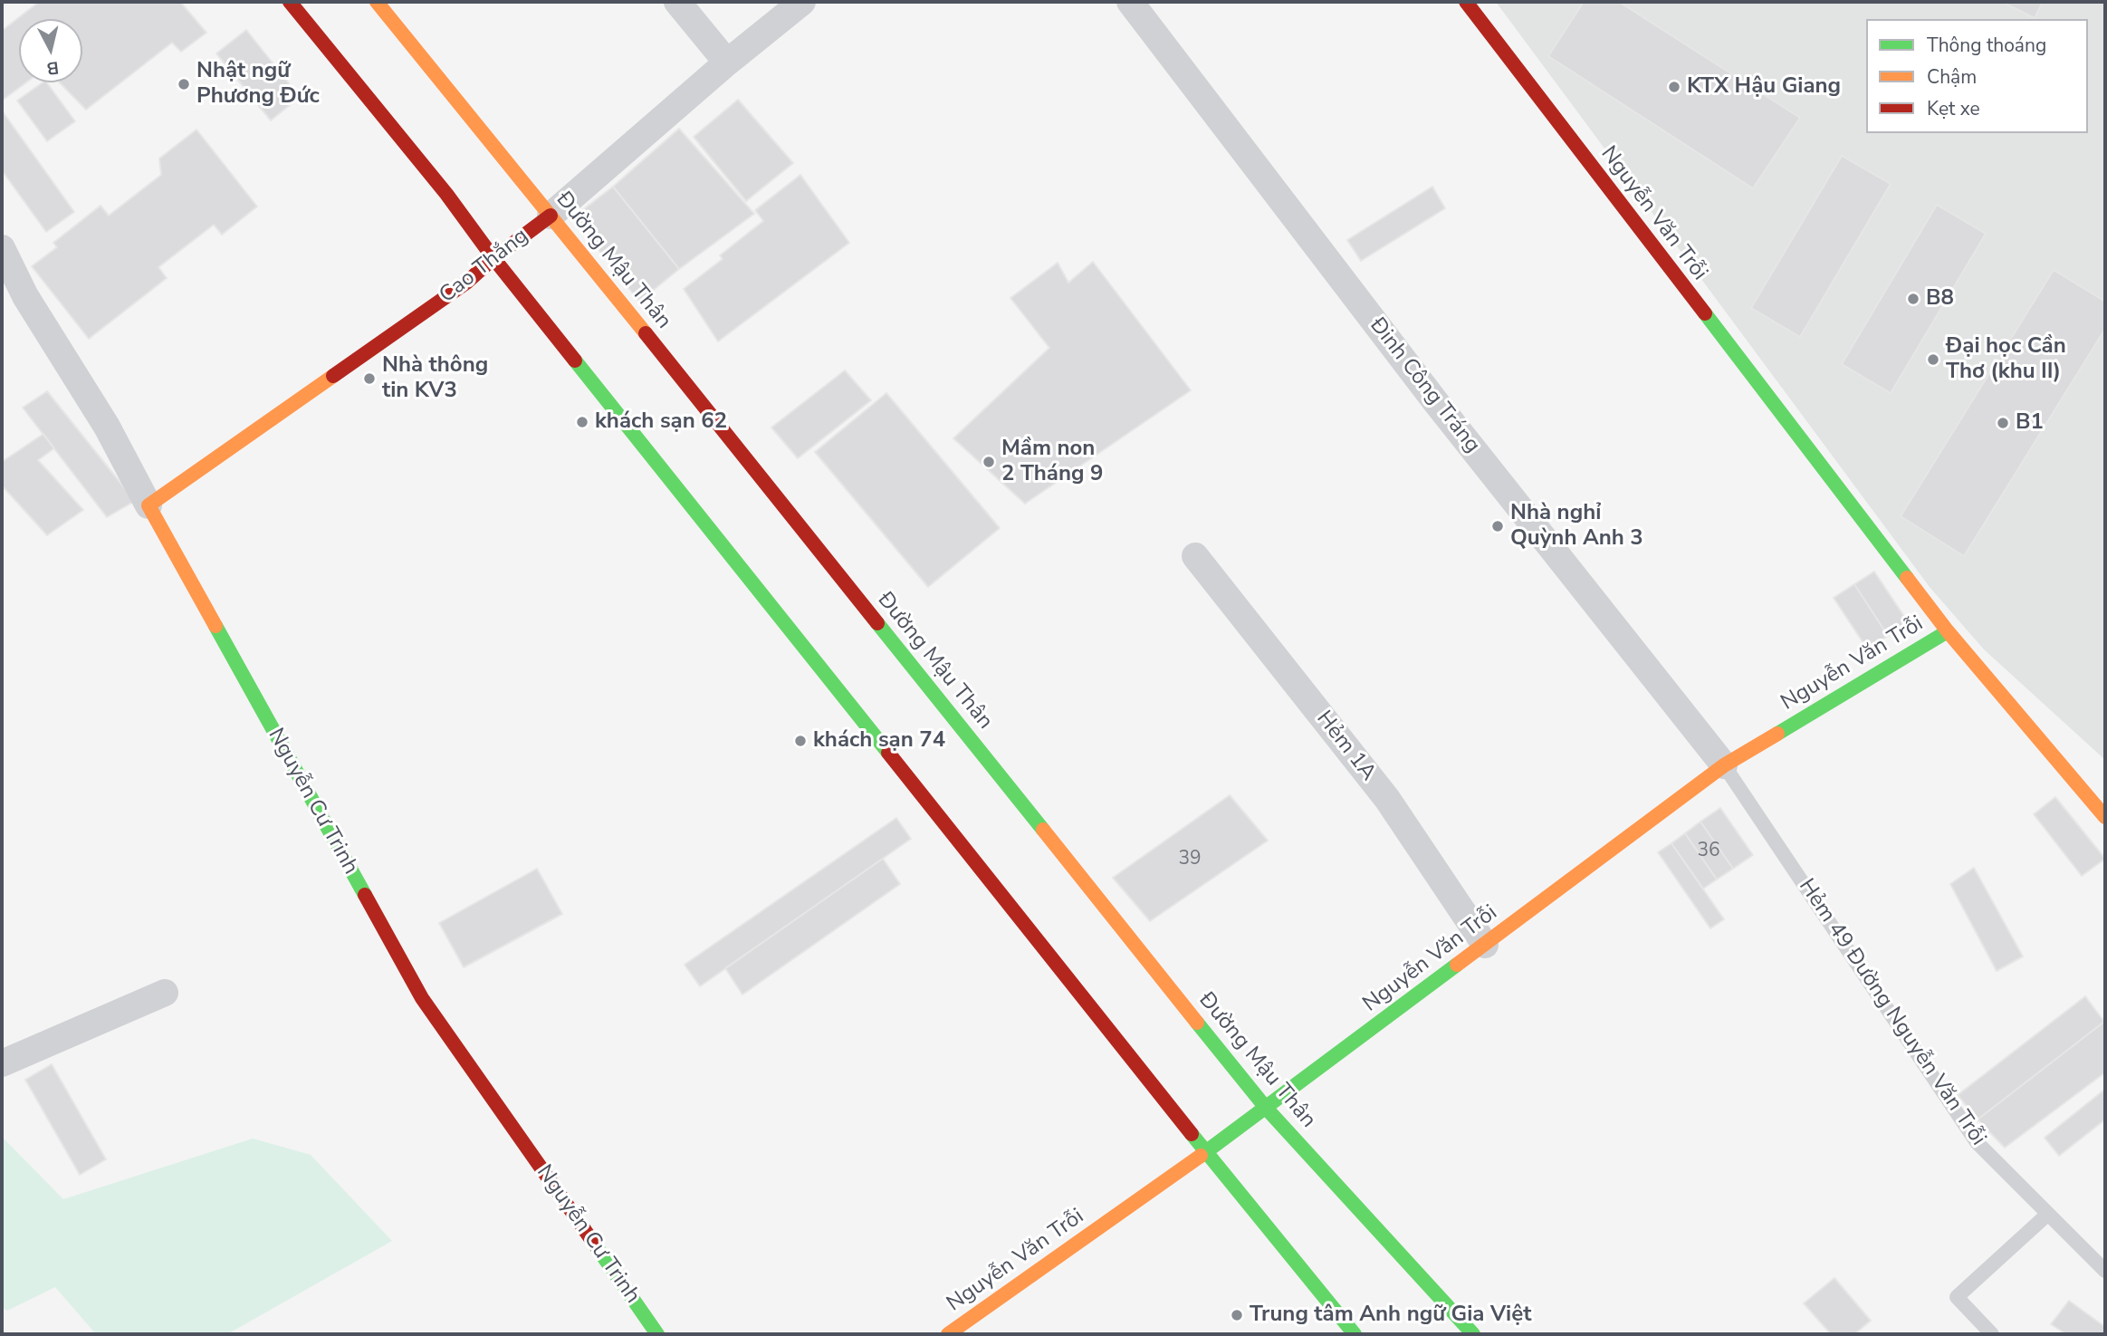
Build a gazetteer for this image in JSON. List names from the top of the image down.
{
  "streets": {
    "street": [
      "Nguyễn Văn Trỗi",
      "Đường Mậu Thân",
      "Cao Thắng",
      "Đinh Công Tráng",
      "Hẻm 1A",
      "Nguyễn Cư Trinh"
    ],
    "lane": ["Hẻm 49 Đường Nguyễn Văn Trỗi"]
  },
  "crossings": [
    ["Nguyễn Văn Trỗi", "Đường Mậu Thân"],
    ["Nguyễn Văn Trỗi", "Đinh Công Tráng"],
    ["Nguyễn Văn Trỗi", "Hẻm 1A"],
    ["Nguyễn Văn Trỗi", "Hẻm 49 Đường Nguyễn Văn Trỗi"],
    ["Đường Mậu Thân", "Cao Thắng"],
    ["Cao Thắng", "Nguyễn Cư Trinh"],
    ["Đinh Công Tráng", "Hẻm 49 Đường Nguyễn Văn Trỗi"]
  ],
  "places": [
    "Nhật ngữ Phương Đức",
    "KTX Hậu Giang",
    "B8",
    "Đại học Cần Thơ (khu II)",
    "Nhà thông tin KV3",
    "khách sạn 62",
    "B1",
    "Mầm non 2 Tháng 9",
    "Nhà nghỉ Quỳnh Anh 3",
    "khách sạn 74",
    "Trung tâm Anh ngữ Gia Việt"
  ],
  "house_numbers": ["36", "39"],
  "legend": ["Thông thoáng", "Chậm", "Kẹt xe"],
  "north": "bottom"
}
